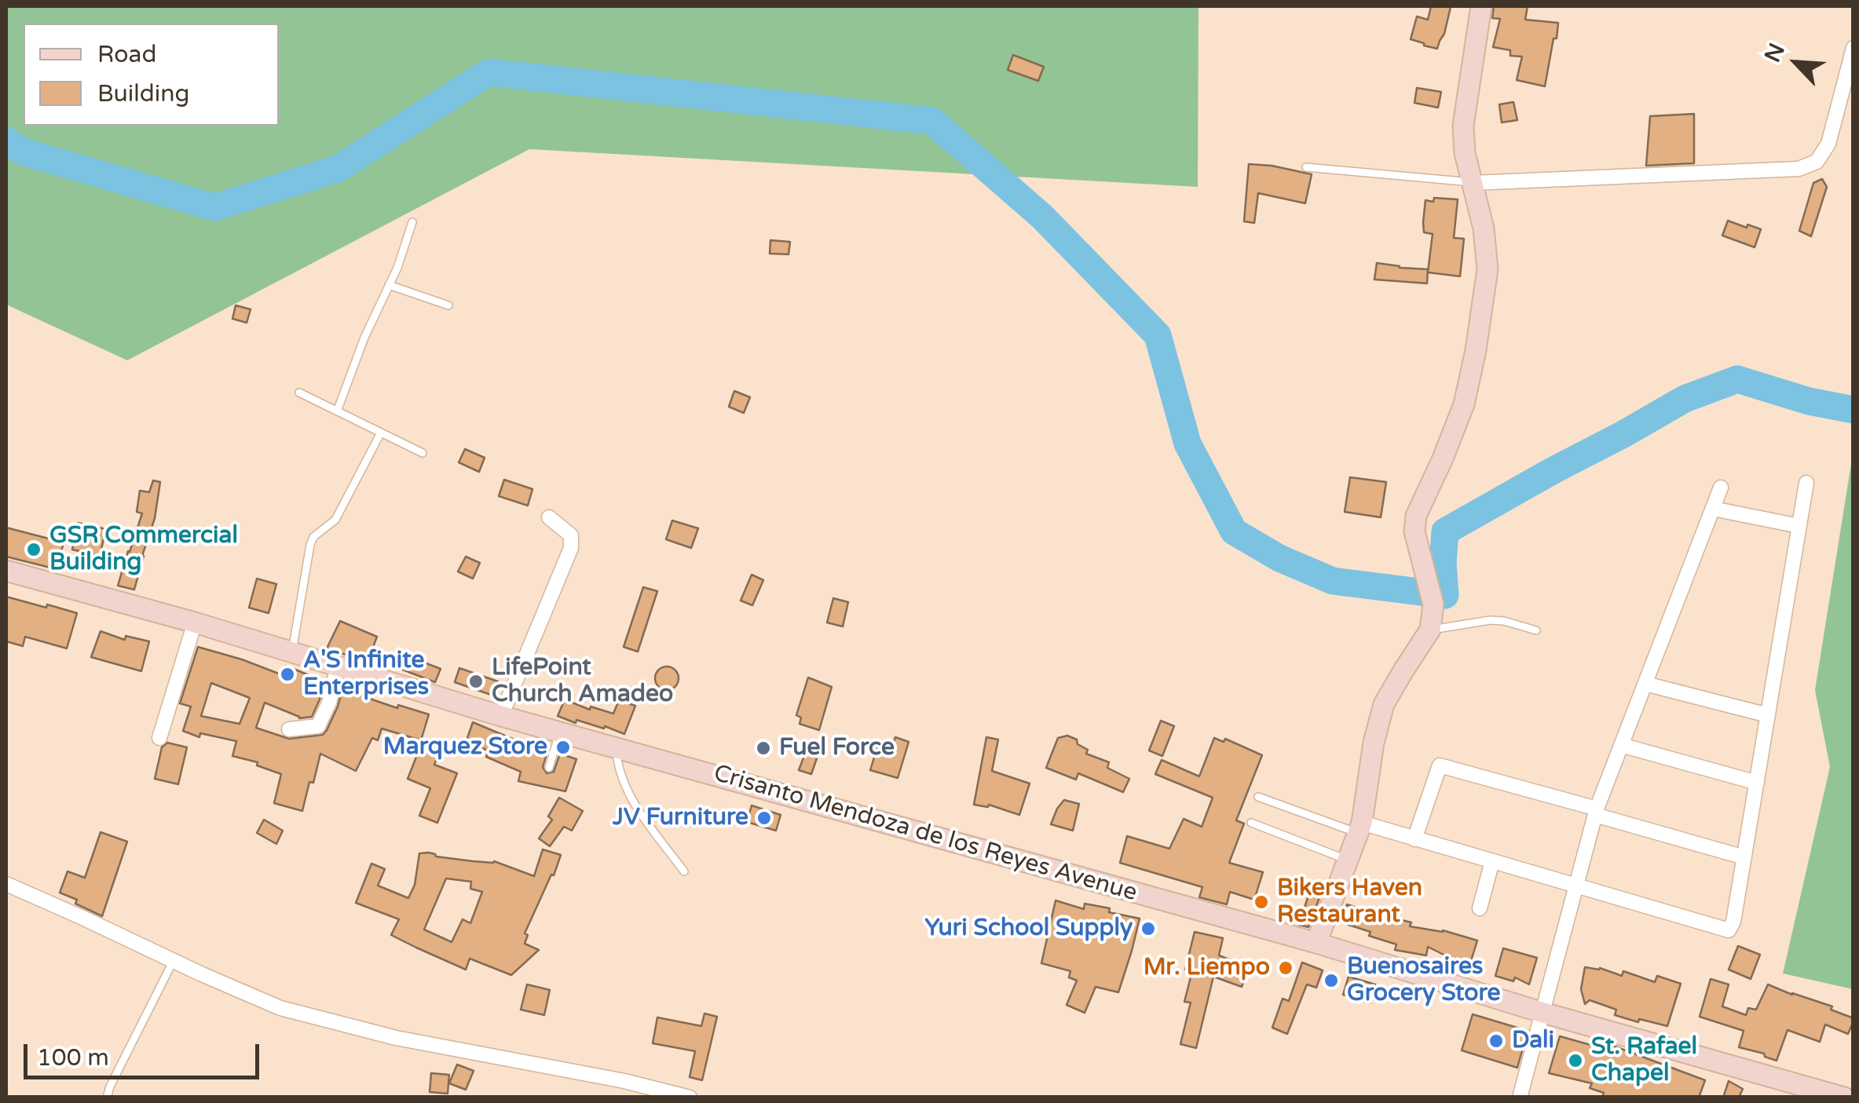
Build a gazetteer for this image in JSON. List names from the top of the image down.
{
  "streets": {
    "main road": ["Crisanto Mendoza de los Reyes Avenue"]
  },
  "places": [
    "GSR Commercial Building",
    "A'S Infinite Enterprises",
    "LifePoint Church Amadeo",
    "Marquez Store",
    "Fuel Force",
    "JV Furniture",
    "Bikers Haven Restaurant",
    "Yuri School Supply",
    "Mr. Liempo",
    "Buenosaires Grocery Store",
    "Dali",
    "St. Rafael Chapel"
  ],
  "legend": ["Road", "Building"],
  "scale_bar": "100 m",
  "north": "top left"
}
